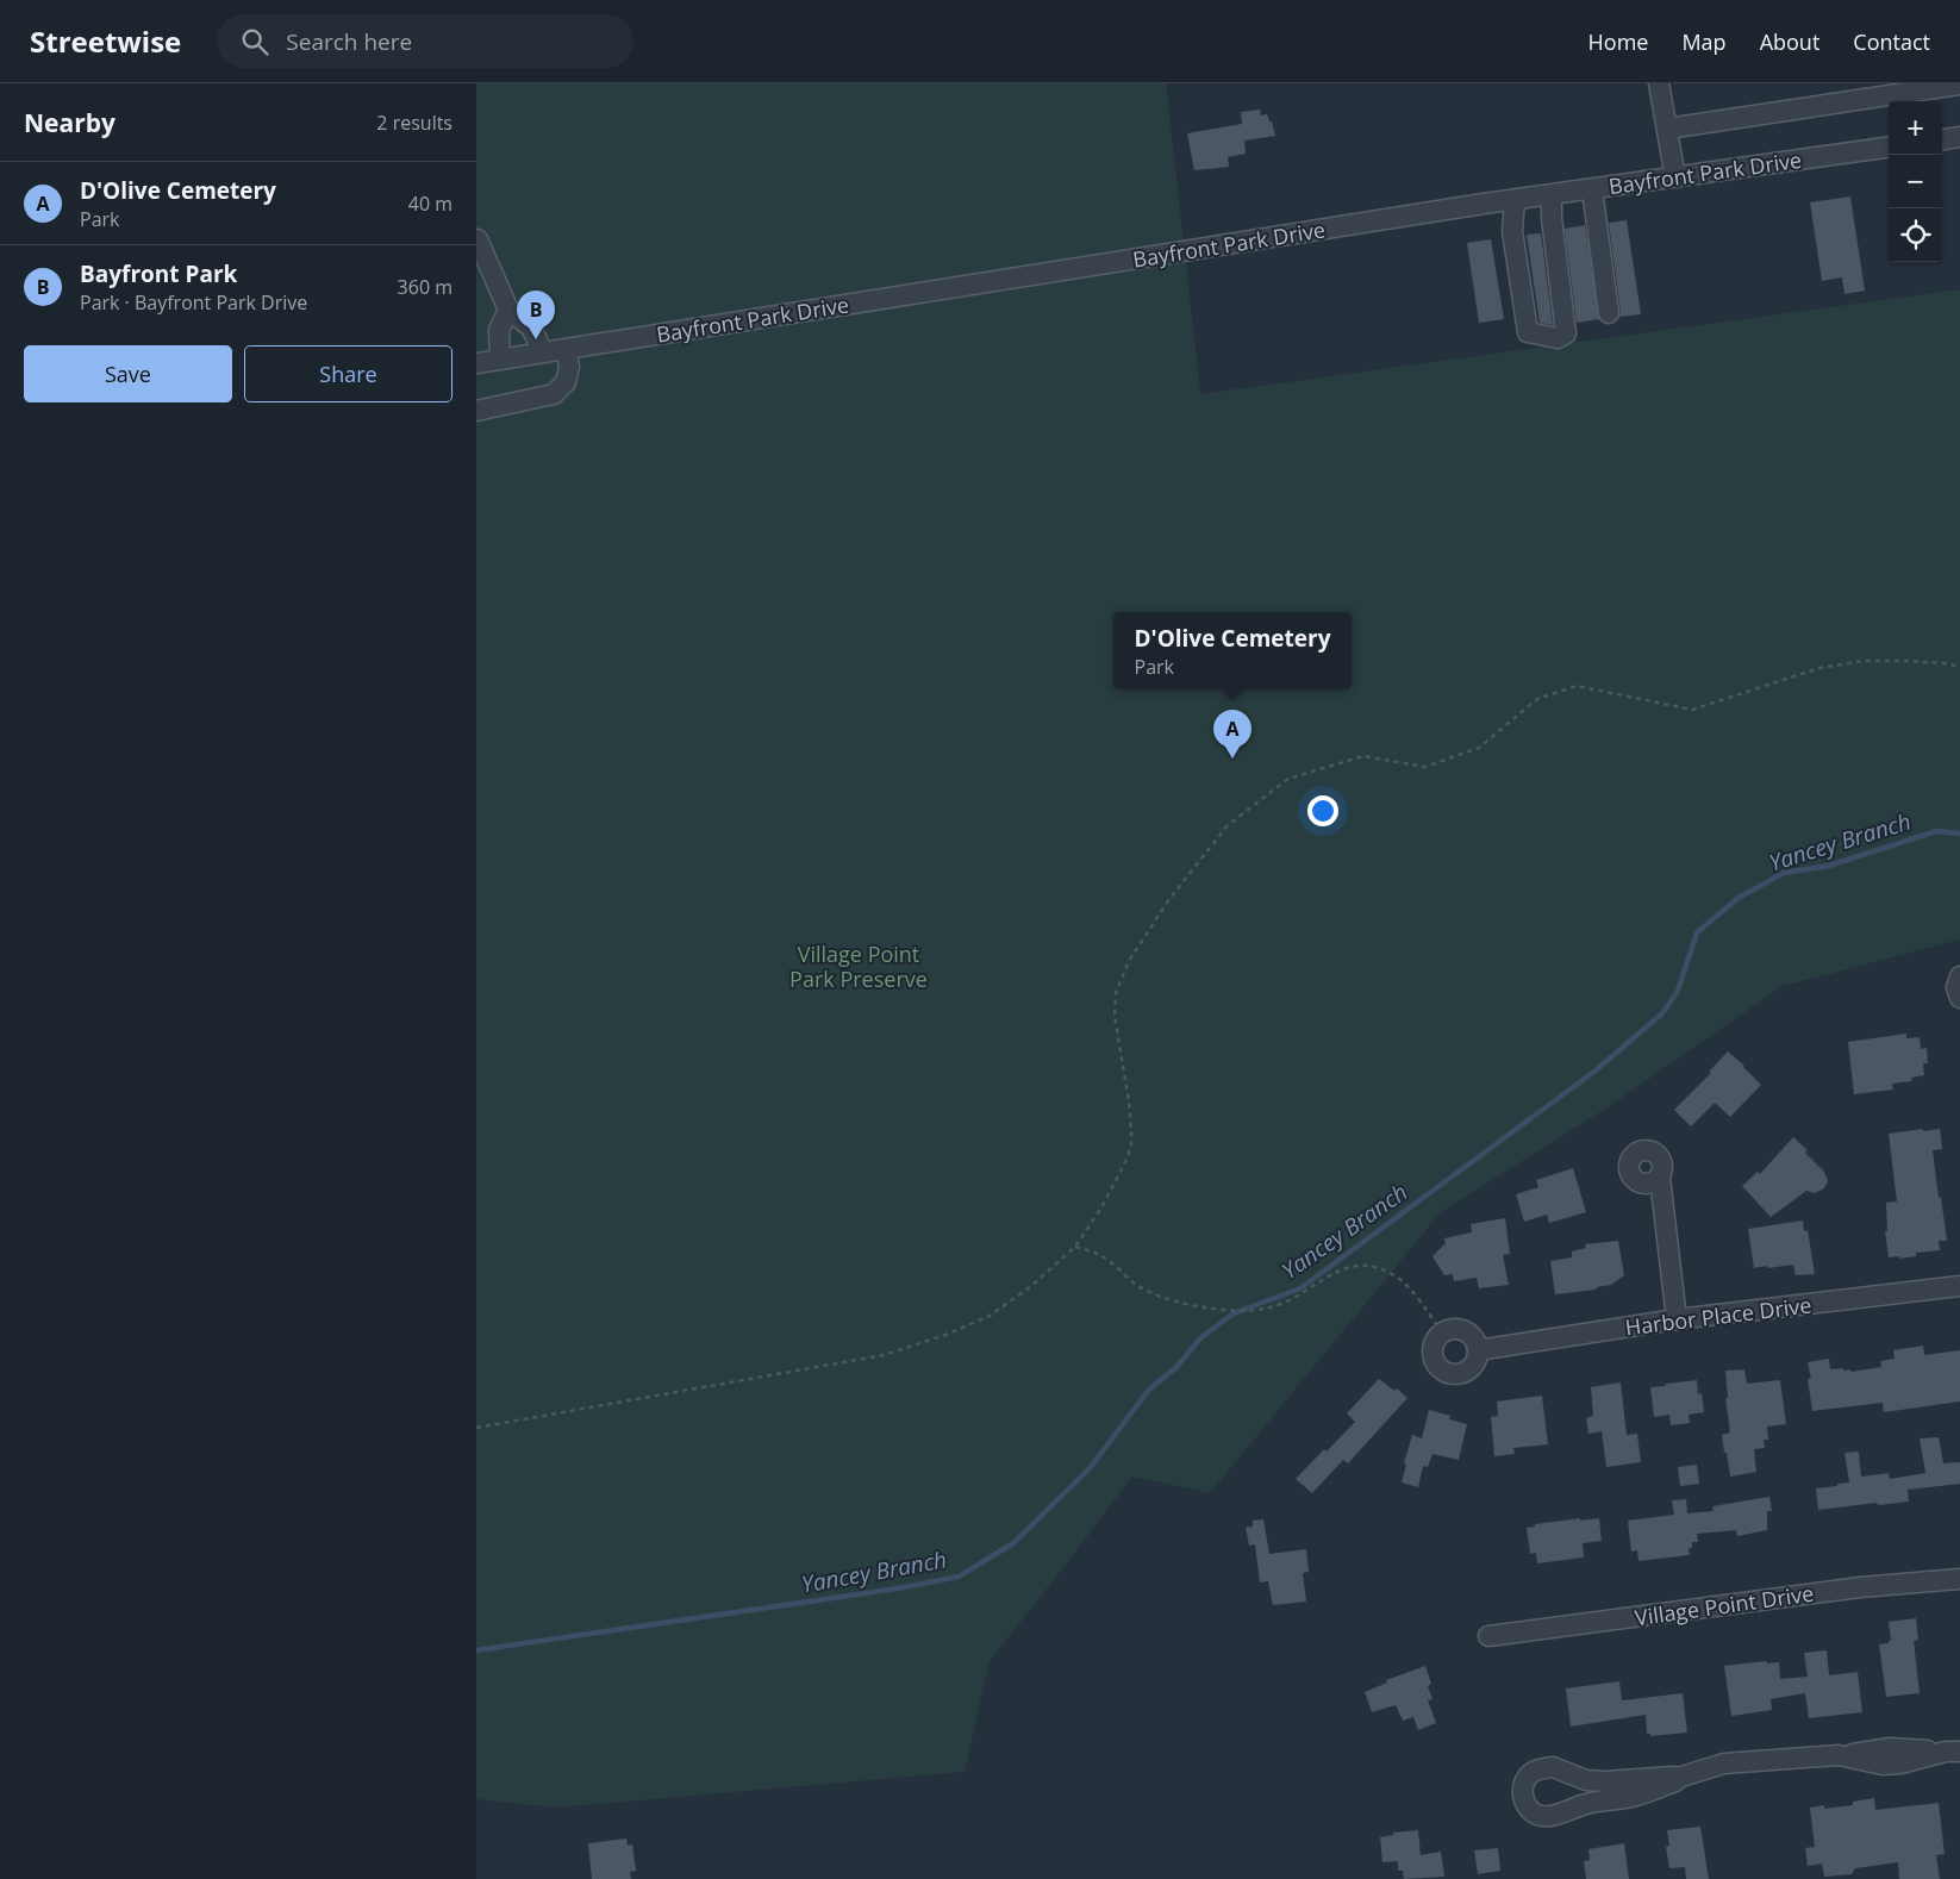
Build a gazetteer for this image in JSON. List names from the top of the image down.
{
  "streets": {
    "street": ["Bayfront Park Drive", "Harbor Place Drive", "Village Point Drive"]
  },
  "water": ["Yancey Branch"],
  "parks": ["Village Point Park Preserve"],
  "page": {
    "header": "Streetwise",
    "search": "Search here",
    "nav": [
      "Home",
      "Map",
      "About",
      "Contact"
    ],
    "heading": ["Nearby", "2 results"],
    "map_buttons": ["+", "−"],
    "list": [
      {
        "mark": "A",
        "name": "D'Olive Cemetery",
        "note": "Park",
        "value": "40 m"
      },
      {
        "mark": "B",
        "name": "Bayfront Park",
        "note": "Park · Bayfront Park Drive",
        "value": "360 m"
      }
    ],
    "pins": ["B", "A"],
    "buttons": ["Save", "Share"],
    "popup": ["D'Olive Cemetery", "Park"]
  }
}
